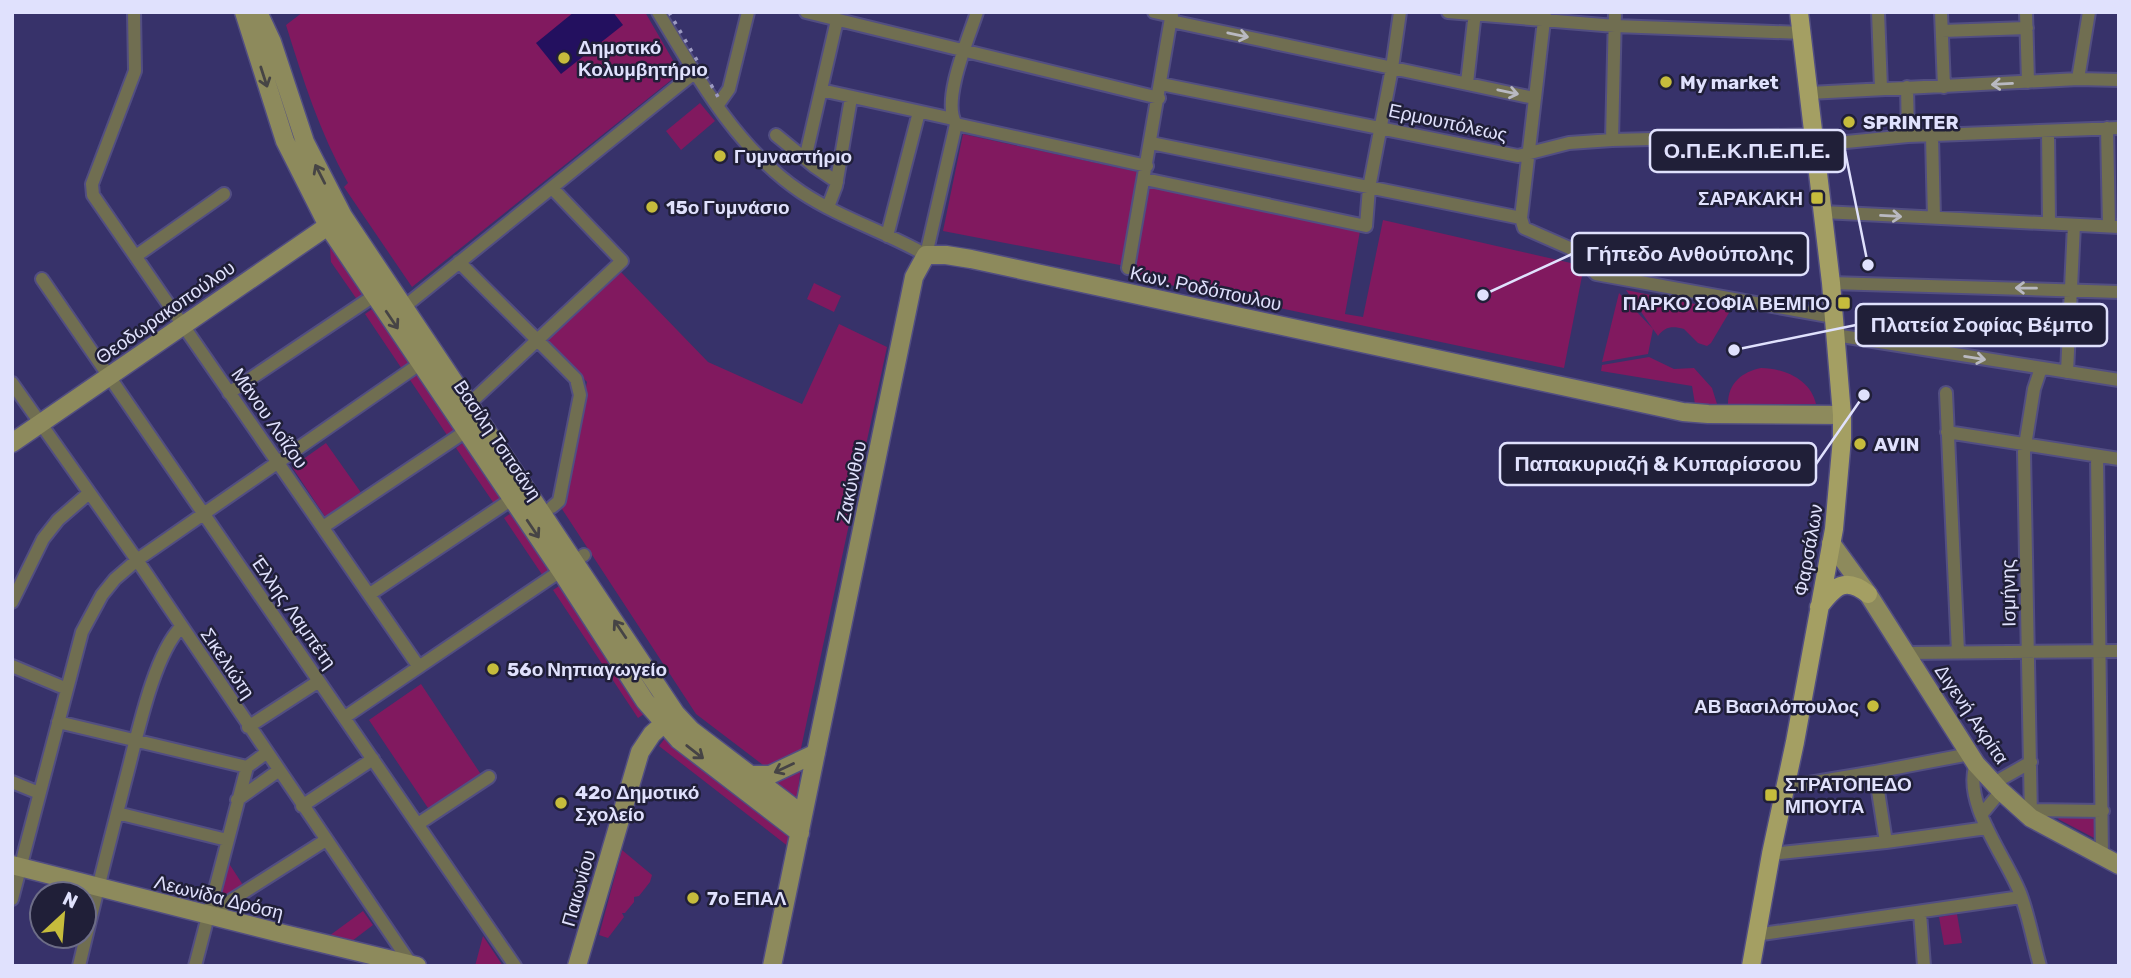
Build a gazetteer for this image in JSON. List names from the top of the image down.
{
  "streets": {
    "main road": ["Φαρσάλων"],
    "street": [
      "Ερμουπόλεως",
      "Κων. Ροδόπουλου",
      "Θεοδωρακοπούλου",
      "Μάνου Λοΐζου",
      "Βασίλη Τσιτσάνη",
      "Ζακύνθου",
      "Ισμήνης",
      "Έλλης Λαμπέτη",
      "Σικελιώτη",
      "Διγενή Ακρίτα",
      "Παιωνίου",
      "Λεωνίδα Δρόση"
    ]
  },
  "crossings": [
    ["Ερμουπόλεως", "Φαρσάλων"],
    ["Κων. Ροδόπουλου", "Ζακύνθου"],
    ["Κων. Ροδόπουλου", "Φαρσάλων"],
    ["Θεοδωρακοπούλου", "Μάνου Λοΐζου"],
    ["Θεοδωρακοπούλου", "Βασίλη Τσιτσάνη"],
    ["Θεοδωρακοπούλου", "Έλλης Λαμπέτη"],
    ["Θεοδωρακοπούλου", "Σικελιώτη"],
    ["Βασίλη Τσιτσάνη", "Ζακύνθου"],
    ["Βασίλη Τσιτσάνη", "Παιωνίου"],
    ["Φαρσάλων", "Διγενή Ακρίτα"],
    ["Ισμήνης", "Διγενή Ακρίτα"],
    ["Σικελιώτη", "Λεωνίδα Δρόση"]
  ],
  "places": {
    "other": [
      "Δημοτικό Κολυμβητήριο",
      "My market",
      "SPRINTER",
      "Γυμναστήριο",
      "15ο Γυμνάσιο",
      "Ο.Π.Ε.Κ.Π.Ε.Π.Ε.",
      "Γήπεδο Ανθούπολης",
      "Πλατεία Σοφίας Βέμπο",
      "Παπακυριαζή & Κυπαρίσσου",
      "AVIN",
      "56ο Νηπιαγωγείο",
      "ΑΒ Βασιλόπουλος",
      "42ο Δημοτικό Σχολείο",
      "7ο ΕΠΑΛ"
    ],
    "transit": ["ΣΑΡΑΚΑΚΗ", "ΠΑΡΚΟ ΣΟΦΙΑ ΒΕΜΠΟ", "ΣΤΡΑΤΟΠΕΔΟ ΜΠΟΥΓΑ"]
  },
  "north": "top right"
}
